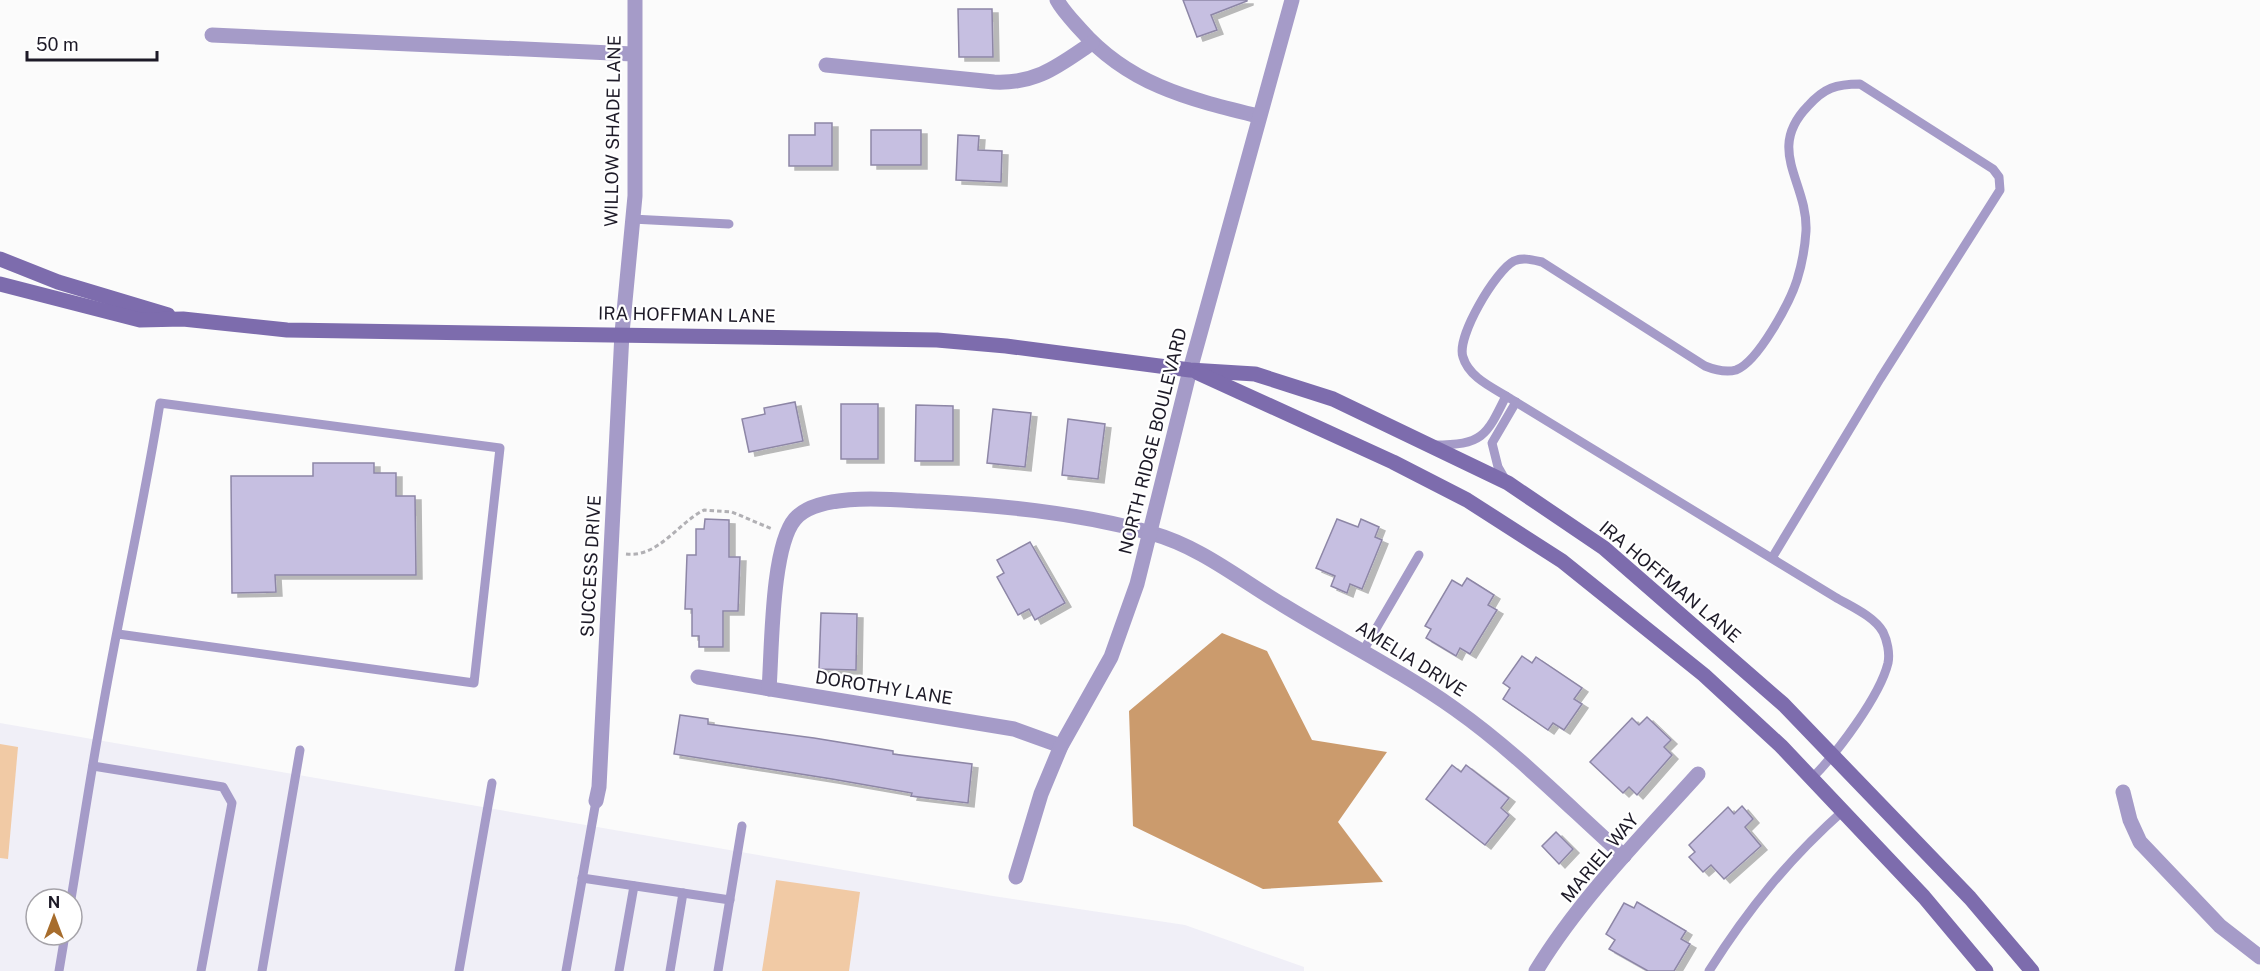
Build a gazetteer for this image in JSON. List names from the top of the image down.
{
  "streets": {
    "main road": ["IRA HOFFMAN LANE"],
    "street": [
      "WILLOW SHADE LANE",
      "NORTH RIDGE BOULEVARD",
      "SUCCESS DRIVE",
      "AMELIA DRIVE",
      "DOROTHY LANE",
      "MARIEL WAY"
    ]
  },
  "crossings": [
    ["WILLOW SHADE LANE", "IRA HOFFMAN LANE"],
    ["WILLOW SHADE LANE", "SUCCESS DRIVE"],
    ["IRA HOFFMAN LANE", "NORTH RIDGE BOULEVARD"],
    ["IRA HOFFMAN LANE", "SUCCESS DRIVE"],
    ["NORTH RIDGE BOULEVARD", "AMELIA DRIVE"],
    ["NORTH RIDGE BOULEVARD", "DOROTHY LANE"],
    ["AMELIA DRIVE", "MARIEL WAY"]
  ],
  "scale_bar": "50 m",
  "north": "top"
}
